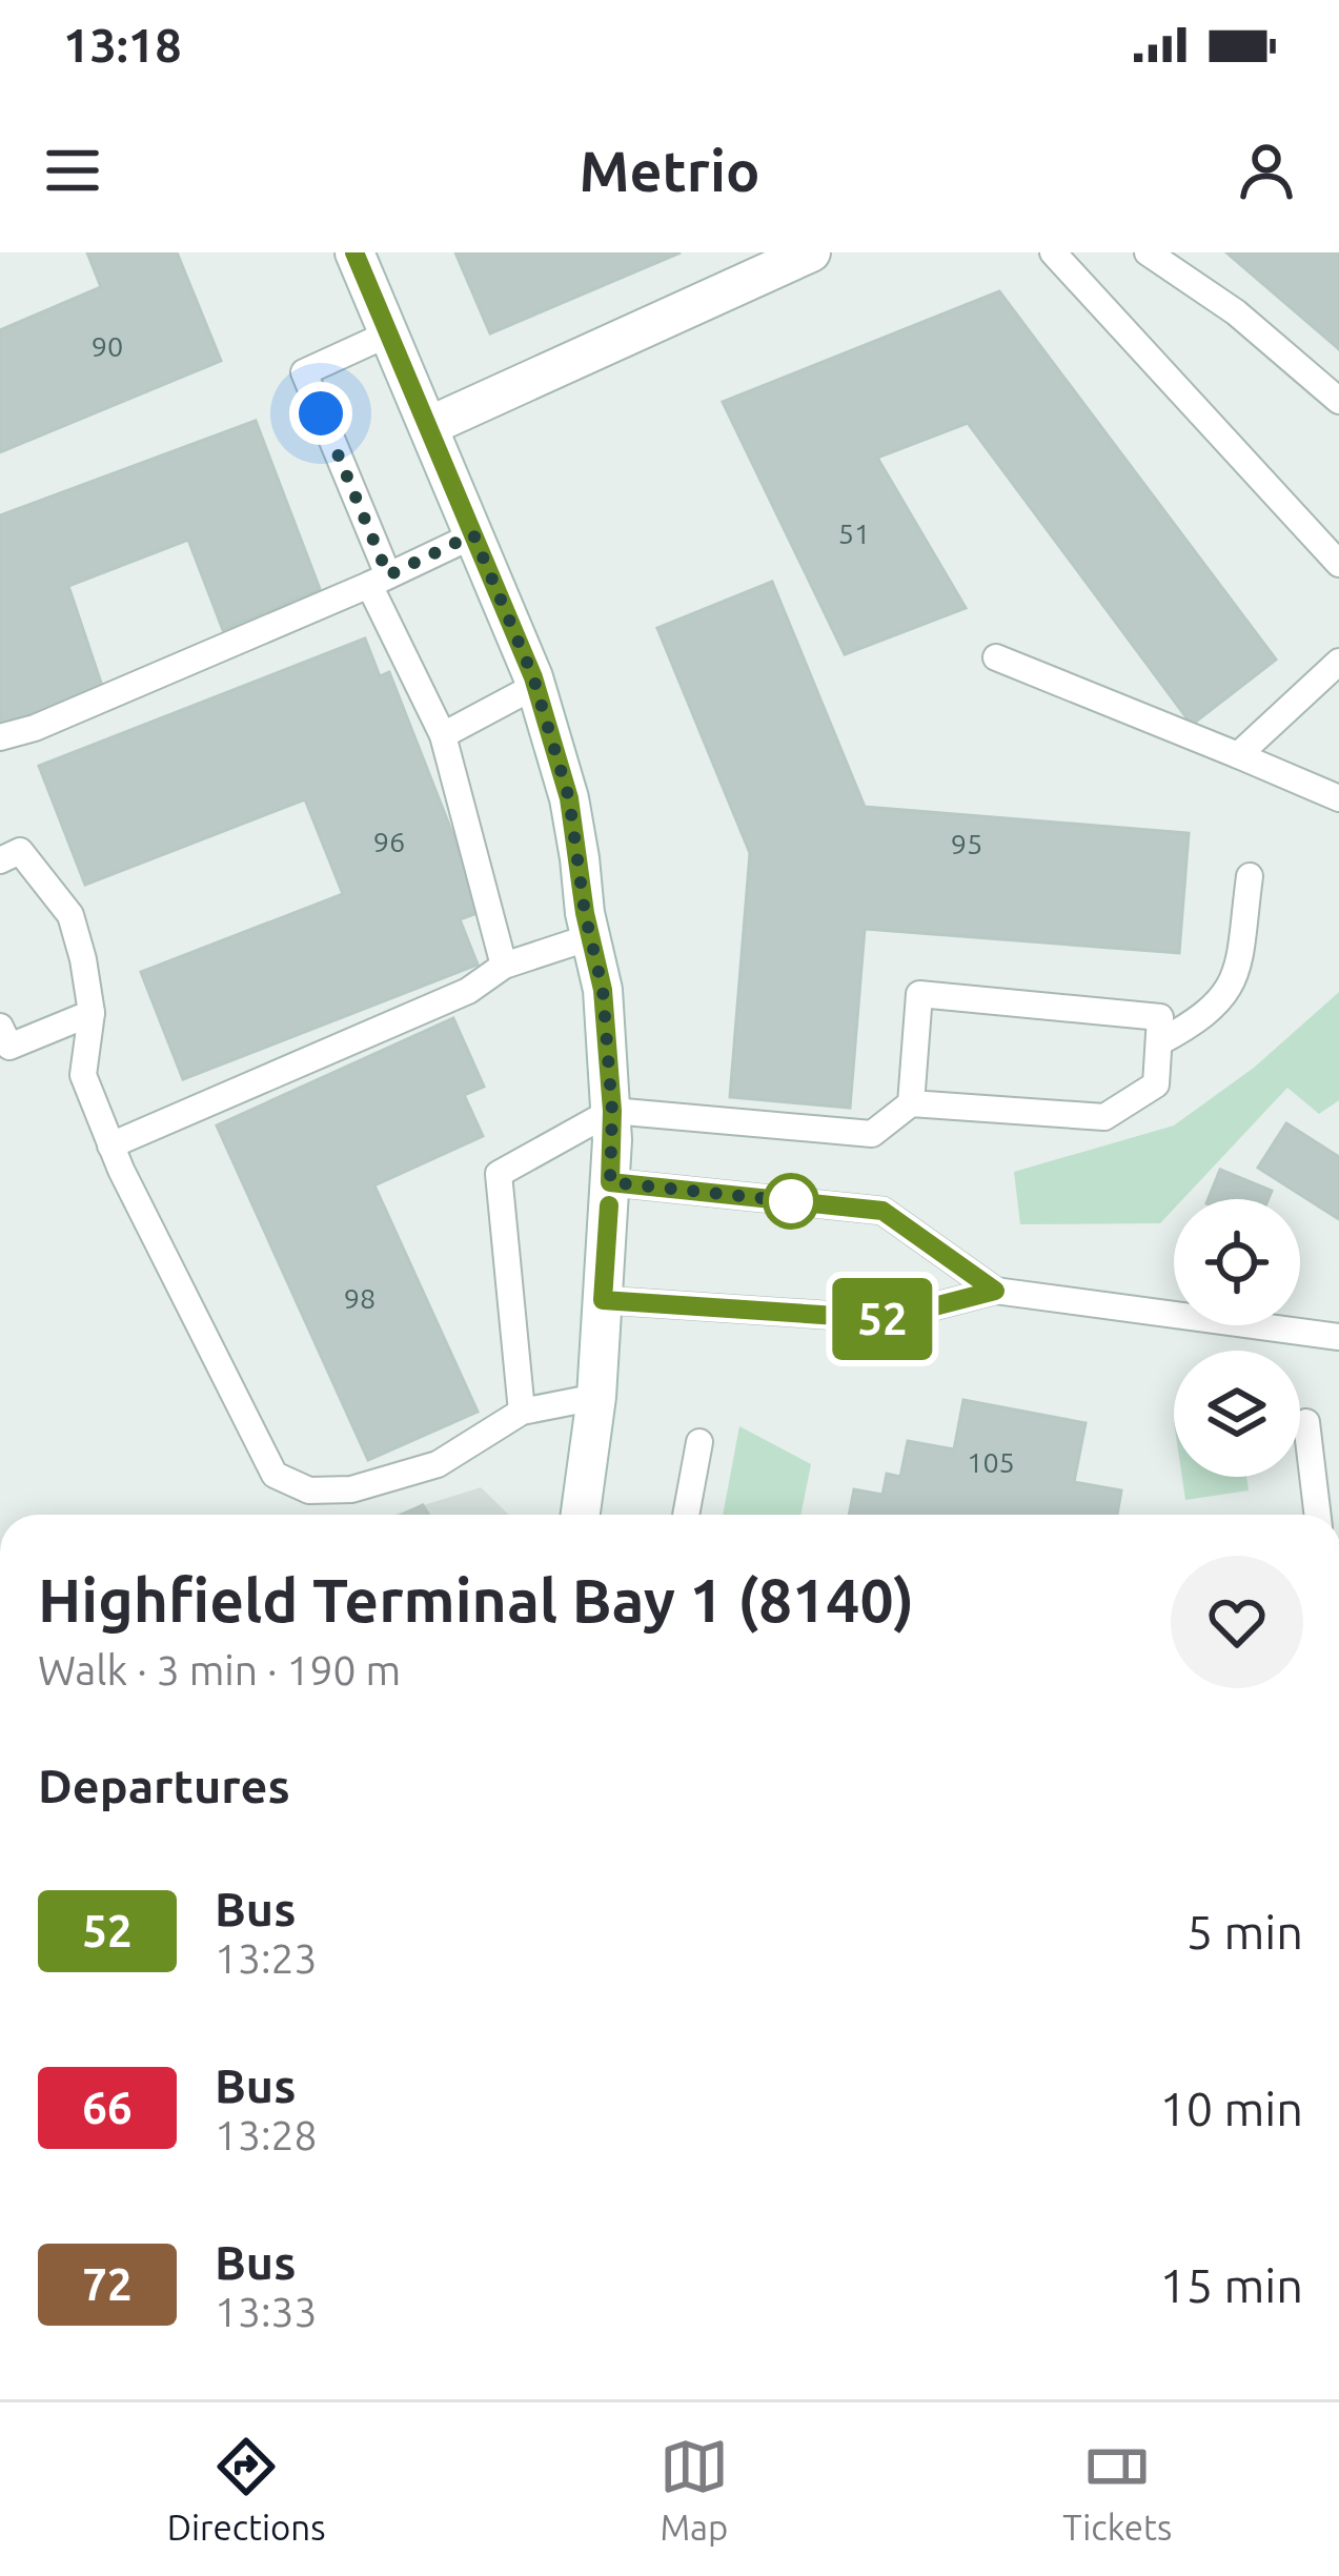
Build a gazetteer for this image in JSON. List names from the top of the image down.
{
  "lines": ["bus line 52"],
  "house_numbers": [
    "90",
    "51",
    "96",
    "95",
    "98",
    "105"
  ],
  "page": {
    "status": "13:18",
    "header": "Metrio",
    "on_map": "52",
    "heading": [
      ["Highfield Terminal Bay 1 (8140)", "Walk · 3 min · 190 m"],
      "Departures"
    ],
    "list": [
      {
        "mark": "52",
        "name": "Bus",
        "note": "13:23",
        "value": "5 min"
      },
      {
        "mark": "66",
        "name": "Bus",
        "note": "13:28",
        "value": "10 min"
      },
      {
        "mark": "72",
        "name": "Bus",
        "note": "13:33",
        "value": "15 min"
      }
    ],
    "tabs": ["Directions", "Map", "Tickets"]
  }
}
